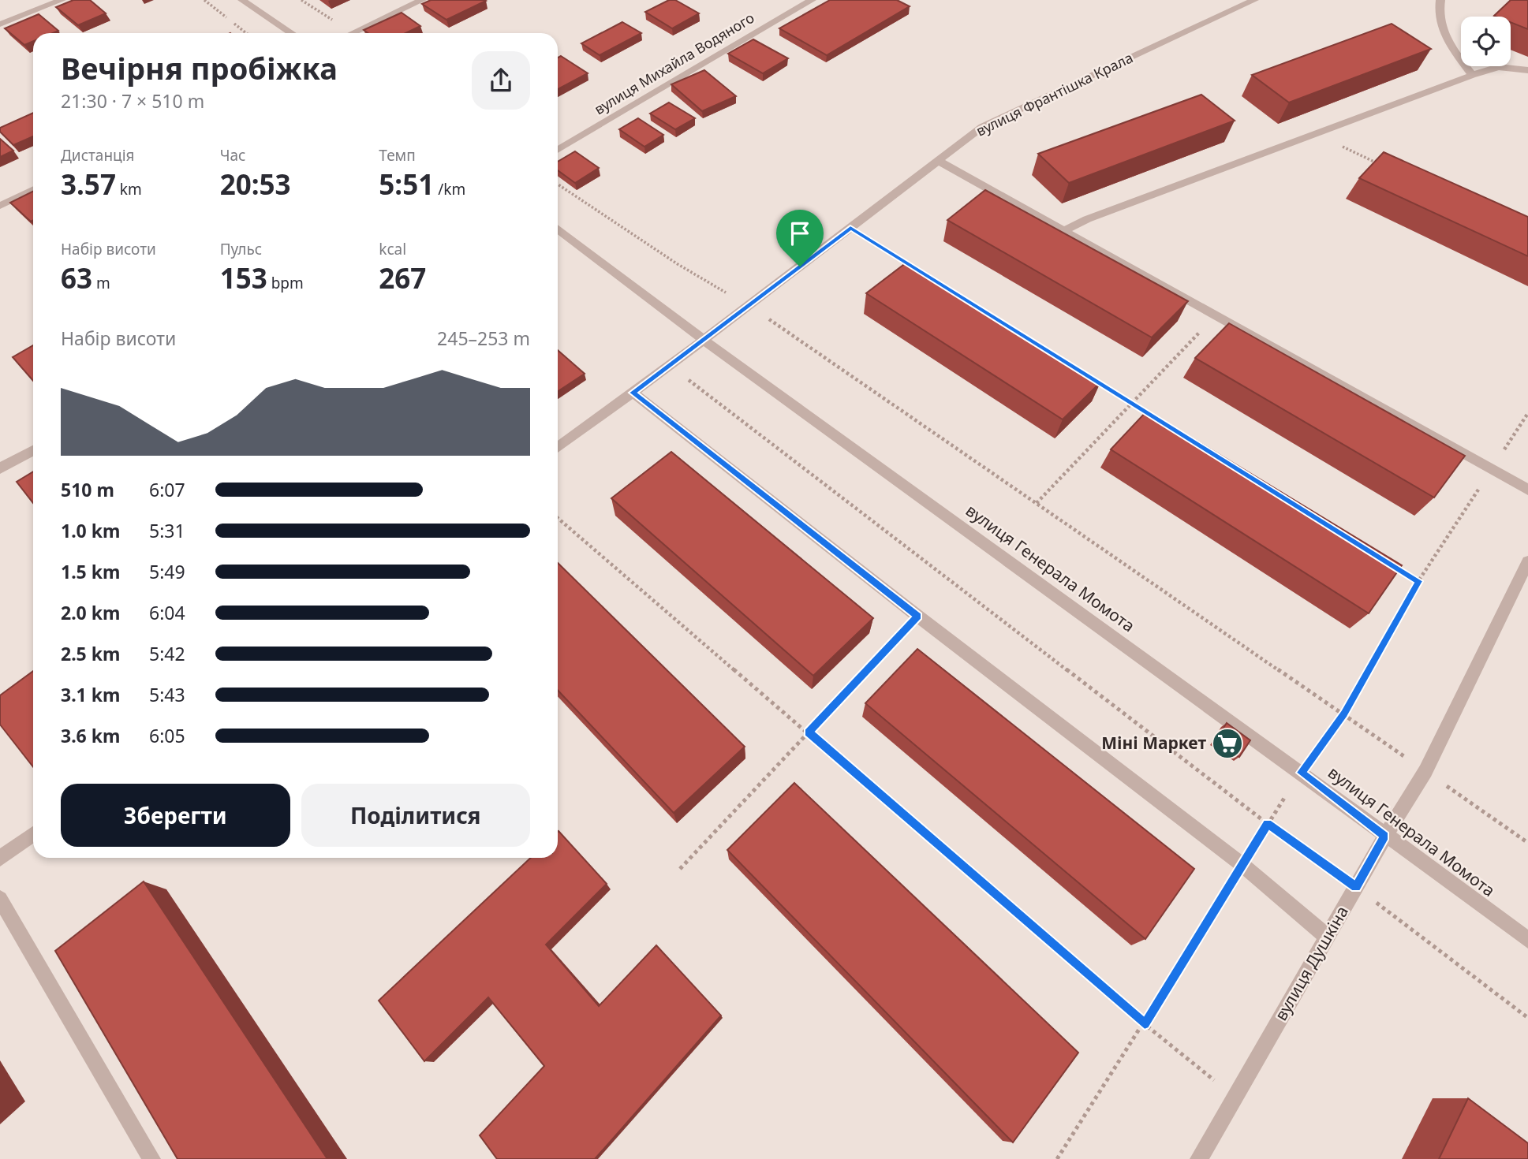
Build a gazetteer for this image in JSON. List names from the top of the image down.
{
  "streets": {
    "street": [
      "вулиця Михайла Водяного",
      "вулиця Франтішка Крала",
      "вулиця Генерала Момота",
      "вулиця Душкіна"
    ]
  },
  "crossings": [
    ["вулиця Франтішка Крала", "вулиця Генерала Момота"],
    ["вулиця Генерала Момота", "вулиця Душкіна"]
  ],
  "places": {
    "supermarket": ["Міні Маркет"]
  },
  "page": {
    "heading": ["Вечірня пробіжка", "21:30 · 7 × 510 m"],
    "stats": [
      ["Дистанція", "3.57 km"],
      ["Час", "20:53"],
      ["Темп", "5:51 /km"],
      ["Набір висоти", "63 m"],
      ["Пульс", "153 bpm"],
      ["kcal", "267"]
    ],
    "chart": ["Набір висоти", "245–253 m"],
    "list": [
      {
        "name": "510 m",
        "note": "6:07"
      },
      {
        "name": "1.0 km",
        "note": "5:31"
      },
      {
        "name": "1.5 km",
        "note": "5:49"
      },
      {
        "name": "2.0 km",
        "note": "6:04"
      },
      {
        "name": "2.5 km",
        "note": "5:42"
      },
      {
        "name": "3.1 km",
        "note": "5:43"
      },
      {
        "name": "3.6 km",
        "note": "6:05"
      }
    ],
    "buttons": ["Зберегти", "Поділитися"]
  }
}
